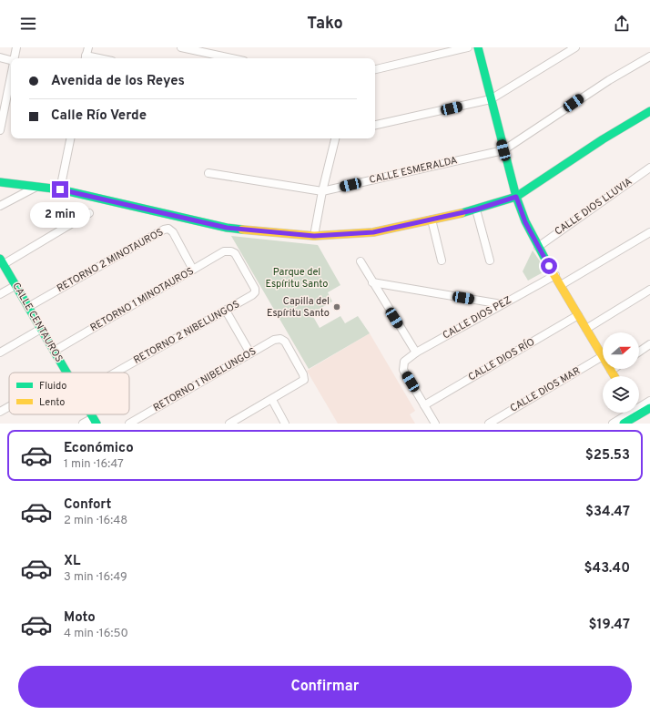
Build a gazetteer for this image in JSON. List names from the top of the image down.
{
  "streets": {
    "street": [
      "CALLE ESMERALDA",
      "CALLE DIOS LLUVIA",
      "RETORNO 2 MINOTAUROS",
      "RETORNO 1 MINOTAUROS",
      "CALLE DIOS PEZ",
      "CALLE CENTAUROS",
      "RETORNO 2 NIBELUNGOS",
      "CALLE DIOS RÍO",
      "RETORNO 1 NIBELUNGOS",
      "CALLE DIOS MAR"
    ]
  },
  "crossings": [
    ["RETORNO 2 MINOTAUROS", "RETORNO 1 MINOTAUROS"],
    ["RETORNO 2 MINOTAUROS", "CALLE CENTAUROS"],
    ["RETORNO 1 MINOTAUROS", "CALLE CENTAUROS"],
    ["RETORNO 1 MINOTAUROS", "RETORNO 2 NIBELUNGOS"],
    ["CALLE DIOS PEZ", "CALLE DIOS RÍO"]
  ],
  "parks": ["Parque del Espíritu Santo"],
  "places": ["Capilla del Espíritu Santo"],
  "legend": ["Fluido", "Lento"],
  "north": "right",
  "page": {
    "header": "Tako",
    "banner": ["Avenida de los Reyes", "Calle Río Verde"],
    "bubble": "2 min",
    "list": [
      {
        "name": "Económico",
        "note": "1 min · 16:47",
        "value": "$25.53"
      },
      {
        "name": "Confort",
        "note": "2 min · 16:48",
        "value": "$34.47"
      },
      {
        "name": "XL",
        "note": "3 min · 16:49",
        "value": "$43.40"
      },
      {
        "name": "Moto",
        "note": "4 min · 16:50",
        "value": "$19.47"
      }
    ],
    "buttons": "Confirmar"
  }
}
